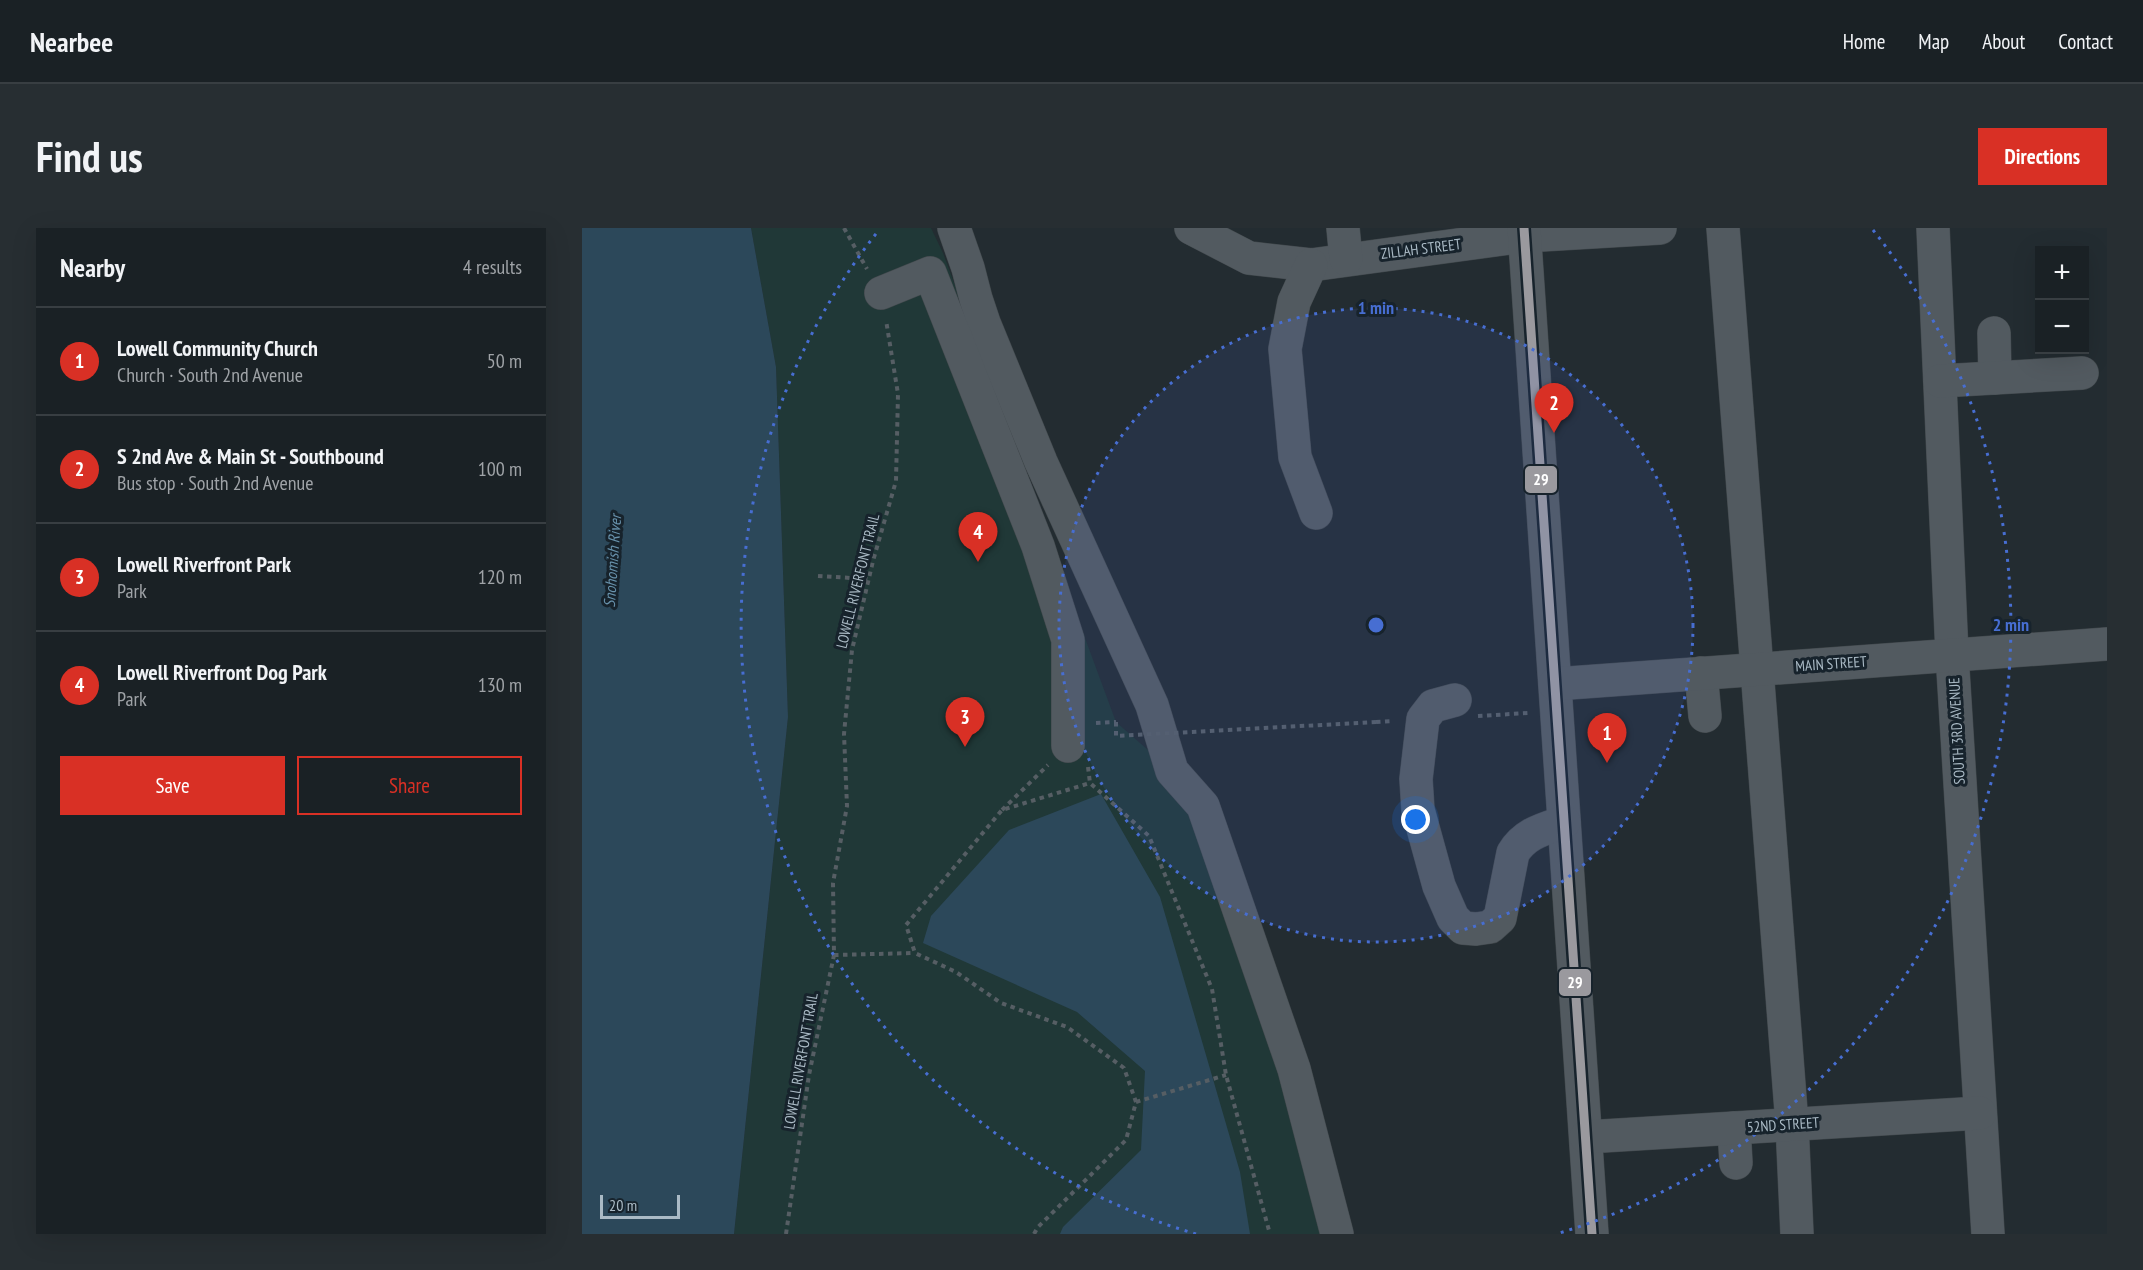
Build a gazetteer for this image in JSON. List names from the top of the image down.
{
  "streets": {
    "street": [
      "ZILLAH STREET",
      "MAIN STREET",
      "SOUTH 3RD AVENUE",
      "52ND STREET"
    ],
    "path": ["LOWELL RIVERFONT TRAIL"]
  },
  "crossings": [
    ["MAIN STREET", "SOUTH 3RD AVENUE"],
    ["SOUTH 3RD AVENUE", "52ND STREET"]
  ],
  "water": ["Snohomish River"],
  "lines": ["transit line 29"],
  "scale_bar": "20 m",
  "page": {
    "header": "Nearbee",
    "nav": [
      "Home",
      "Map",
      "About",
      "Contact"
    ],
    "buttons": [
      "Directions",
      ["Save", "Share"]
    ],
    "title": "Find us",
    "heading": ["Nearby", "4 results"],
    "map_buttons": ["+", "−"],
    "list": [
      {
        "mark": "1",
        "name": "Lowell Community Church",
        "note": "Church · South 2nd Avenue",
        "value": "50 m"
      },
      {
        "mark": "2",
        "name": "S 2nd Ave & Main St - Southbound",
        "note": "Bus stop · South 2nd Avenue",
        "value": "100 m"
      },
      {
        "mark": "3",
        "name": "Lowell Riverfront Park",
        "note": "Park",
        "value": "120 m"
      },
      {
        "mark": "4",
        "name": "Lowell Riverfront Dog Park",
        "note": "Park",
        "value": "130 m"
      }
    ],
    "pins": [
      "2",
      "4",
      "3",
      "1"
    ],
    "scale": "20 m"
  },
  "rings": ["1 min", "2 min"]
}
